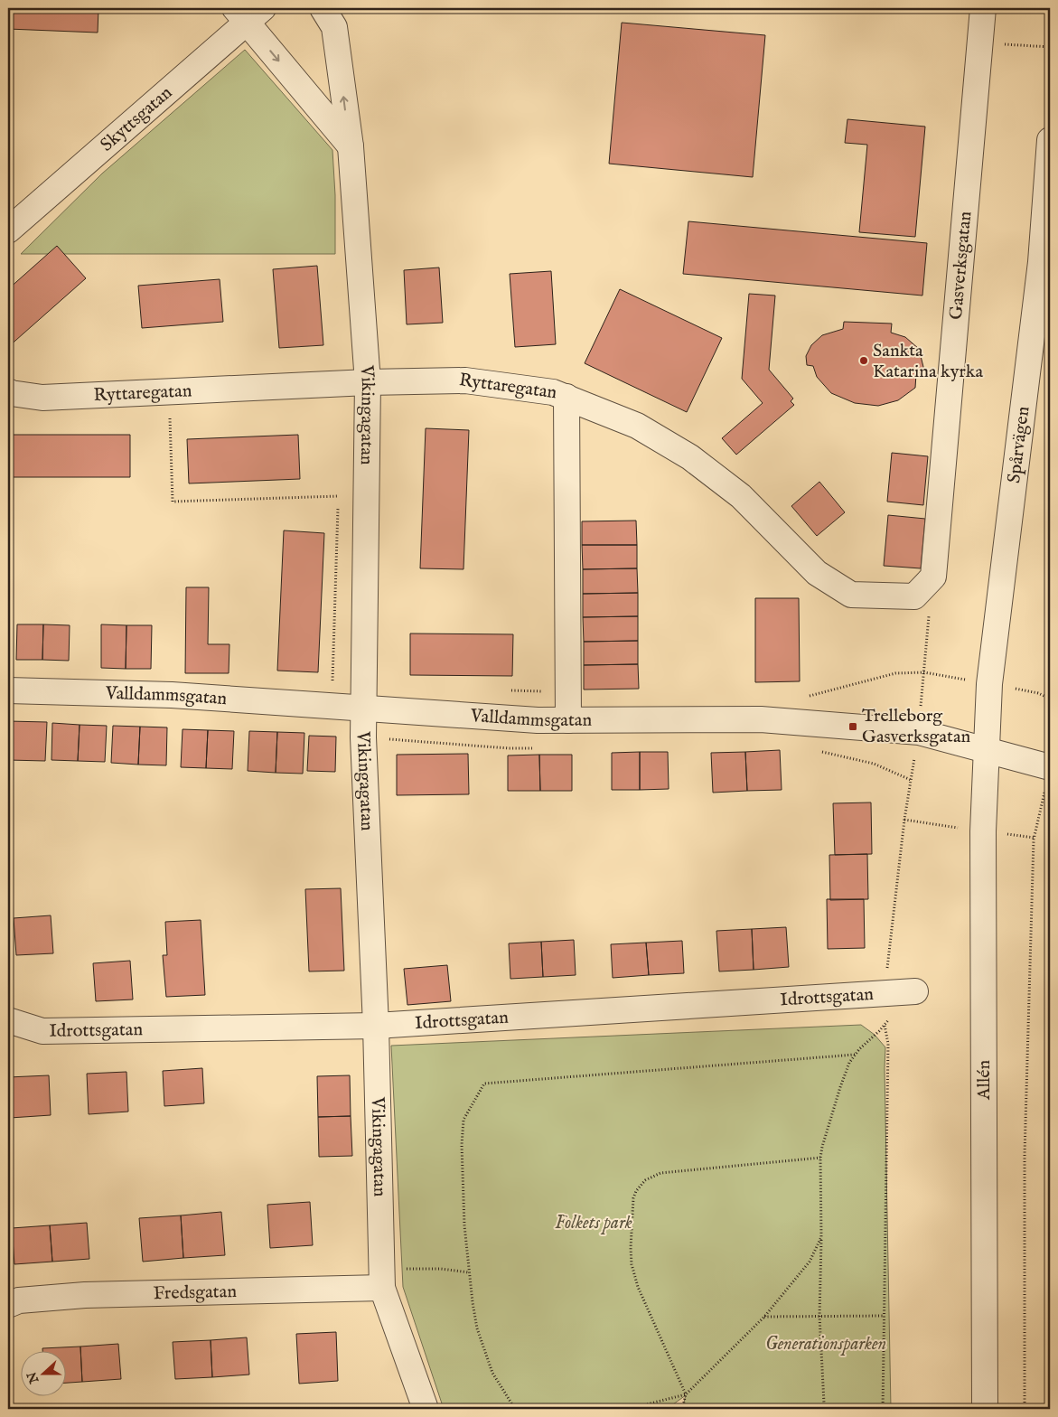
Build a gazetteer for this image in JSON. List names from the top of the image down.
{
  "streets": {
    "street": [
      "Skyttsgatan",
      "Gasverksgatan",
      "Ryttaregatan",
      "Vikingagatan",
      "Spårvägen",
      "Valldammsgatan",
      "Idrottsgatan",
      "Allén",
      "Fredsgatan"
    ]
  },
  "crossings": [
    ["Gasverksgatan", "Ryttaregatan"],
    ["Ryttaregatan", "Vikingagatan"],
    ["Vikingagatan", "Valldammsgatan"],
    ["Vikingagatan", "Idrottsgatan"],
    ["Vikingagatan", "Fredsgatan"],
    ["Spårvägen", "Valldammsgatan"],
    ["Spårvägen", "Allén"],
    ["Valldammsgatan", "Allén"]
  ],
  "parks": ["Folkets park", "Generationsparken"],
  "places": {
    "other": ["Sankta Katarina kyrka"],
    "transit": ["Trelleborg Gasverksgatan"]
  },
  "north": "left"
}
